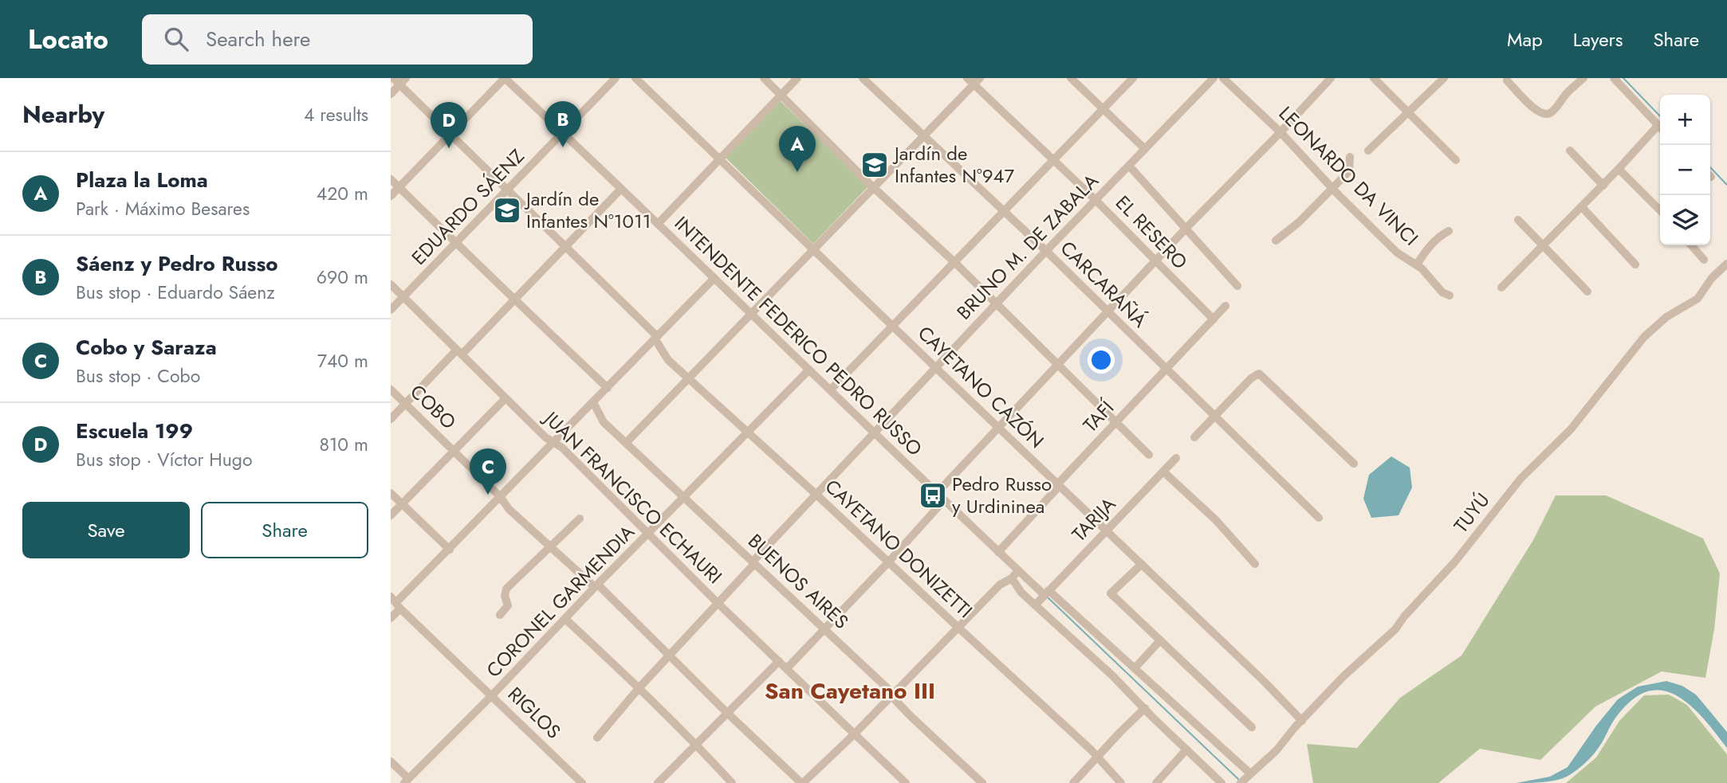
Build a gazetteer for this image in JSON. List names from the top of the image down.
{
  "streets": {
    "street": [
      "LEONARDO DA VINCI",
      "EDUARDO SÁENZ",
      "EL RESERO",
      "BRUNO M. DE ZABALA",
      "CARCARAÑÁ",
      "INTENDENTE FEDERICO PEDRO RUSSO",
      "CAYETANO CAZÓN",
      "COBO",
      "TAFÍ",
      "JUAN FRANCISCO ECHAURI",
      "TUYÚ",
      "TARIJA",
      "CAYETANO DONIZETTI",
      "BUENOS AIRES",
      "CORONEL GARMENDIA",
      "RIGLOS"
    ]
  },
  "crossings": [
    ["EDUARDO SÁENZ", "INTENDENTE FEDERICO PEDRO RUSSO"],
    ["EDUARDO SÁENZ", "JUAN FRANCISCO ECHAURI"],
    ["EDUARDO SÁENZ", "CAYETANO DONIZETTI"],
    ["EL RESERO", "BRUNO M. DE ZABALA"],
    ["EL RESERO", "TAFÍ"],
    ["BRUNO M. DE ZABALA", "CARCARAÑÁ"],
    ["BRUNO M. DE ZABALA", "INTENDENTE FEDERICO PEDRO RUSSO"],
    ["BRUNO M. DE ZABALA", "CAYETANO CAZÓN"],
    ["BRUNO M. DE ZABALA", "CAYETANO DONIZETTI"],
    ["BRUNO M. DE ZABALA", "BUENOS AIRES"],
    ["CARCARAÑÁ", "TAFÍ"],
    ["INTENDENTE FEDERICO PEDRO RUSSO", "TAFÍ"],
    ["INTENDENTE FEDERICO PEDRO RUSSO", "TUYÚ"],
    ["INTENDENTE FEDERICO PEDRO RUSSO", "TARIJA"],
    ["INTENDENTE FEDERICO PEDRO RUSSO", "CORONEL GARMENDIA"],
    ["CAYETANO CAZÓN", "TAFÍ"],
    ["CAYETANO CAZÓN", "TUYÚ"],
    ["CAYETANO CAZÓN", "TARIJA"],
    ["COBO", "CORONEL GARMENDIA"],
    ["JUAN FRANCISCO ECHAURI", "CORONEL GARMENDIA"],
    ["CAYETANO DONIZETTI", "CORONEL GARMENDIA"],
    ["BUENOS AIRES", "CORONEL GARMENDIA"],
    ["CORONEL GARMENDIA", "RIGLOS"]
  ],
  "districts": ["San Cayetano III"],
  "places": {
    "school or university": ["Jardín de Infantes Nº947", "Jardín de Infantes Nº1011"],
    "bus stop": ["Pedro Russo y Urdininea"]
  },
  "page": {
    "header": "Locato",
    "search": "Search here",
    "nav": ["Map", "Layers", "Share"],
    "heading": ["Nearby", "4 results"],
    "map_buttons": ["+", "−"],
    "pins": [
      "B",
      "D",
      "A",
      "C"
    ],
    "list": [
      {
        "mark": "A",
        "name": "Plaza la Loma",
        "note": "Park · Máximo Besares",
        "value": "420 m"
      },
      {
        "mark": "B",
        "name": "Sáenz y Pedro Russo",
        "note": "Bus stop · Eduardo Sáenz",
        "value": "690 m"
      },
      {
        "mark": "C",
        "name": "Cobo y Saraza",
        "note": "Bus stop · Cobo",
        "value": "740 m"
      },
      {
        "mark": "D",
        "name": "Escuela 199",
        "note": "Bus stop · Víctor Hugo",
        "value": "810 m"
      }
    ],
    "buttons": ["Save", "Share"]
  }
}
